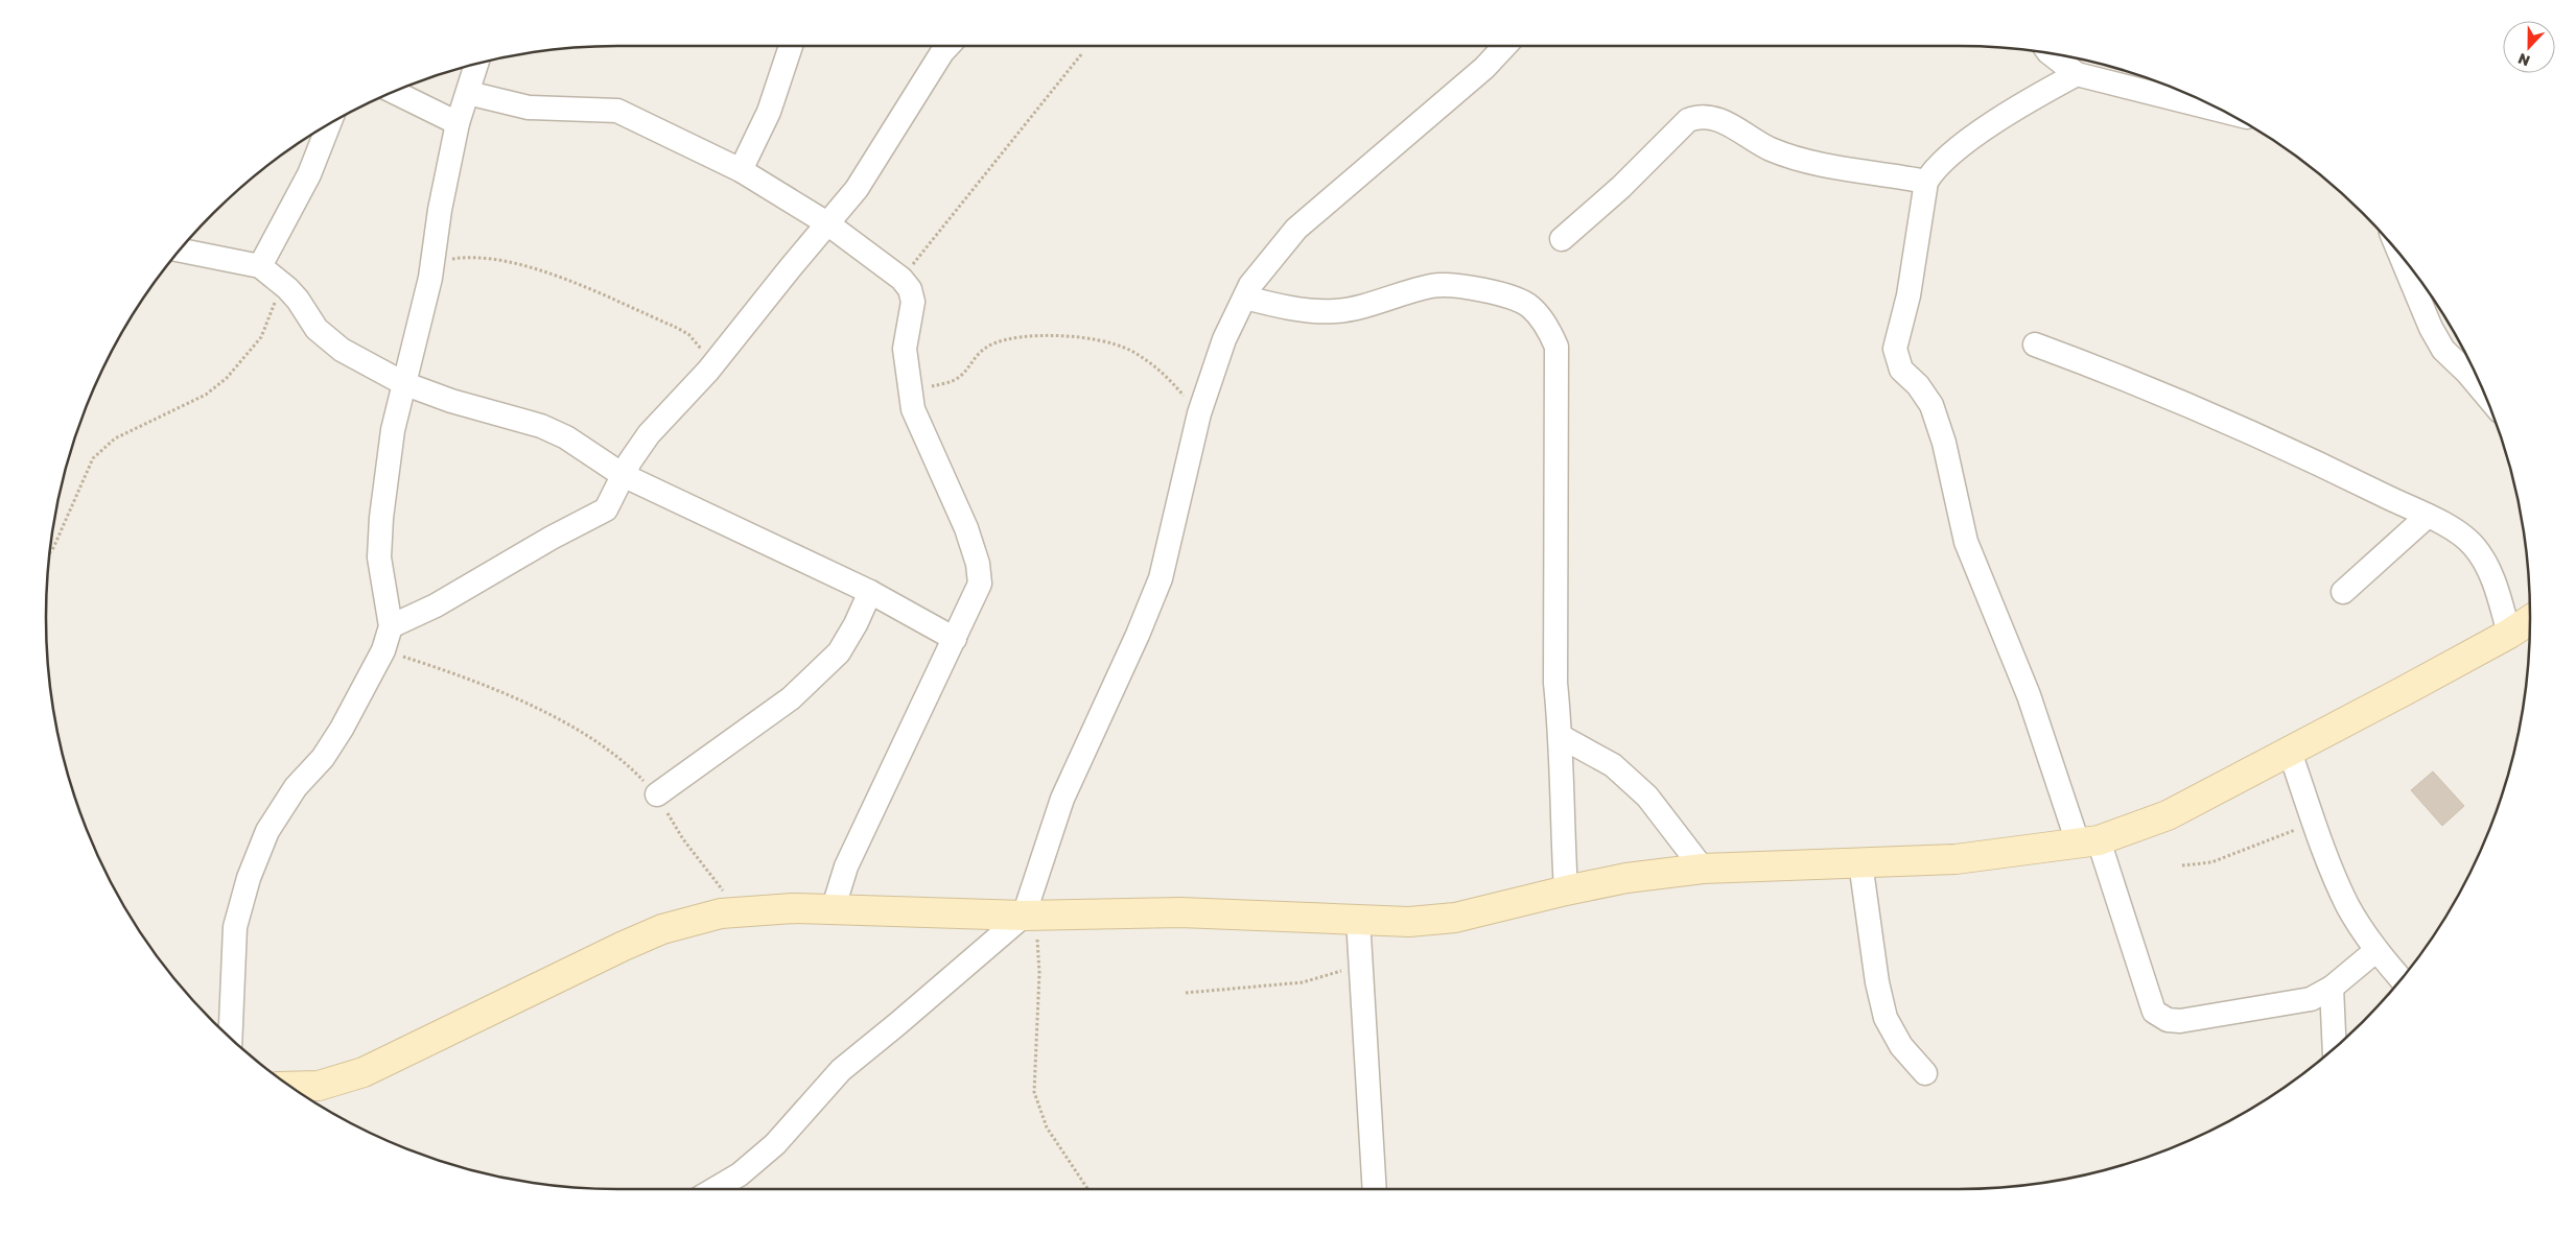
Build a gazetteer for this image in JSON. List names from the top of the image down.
{
  "north": "bottom"
}
